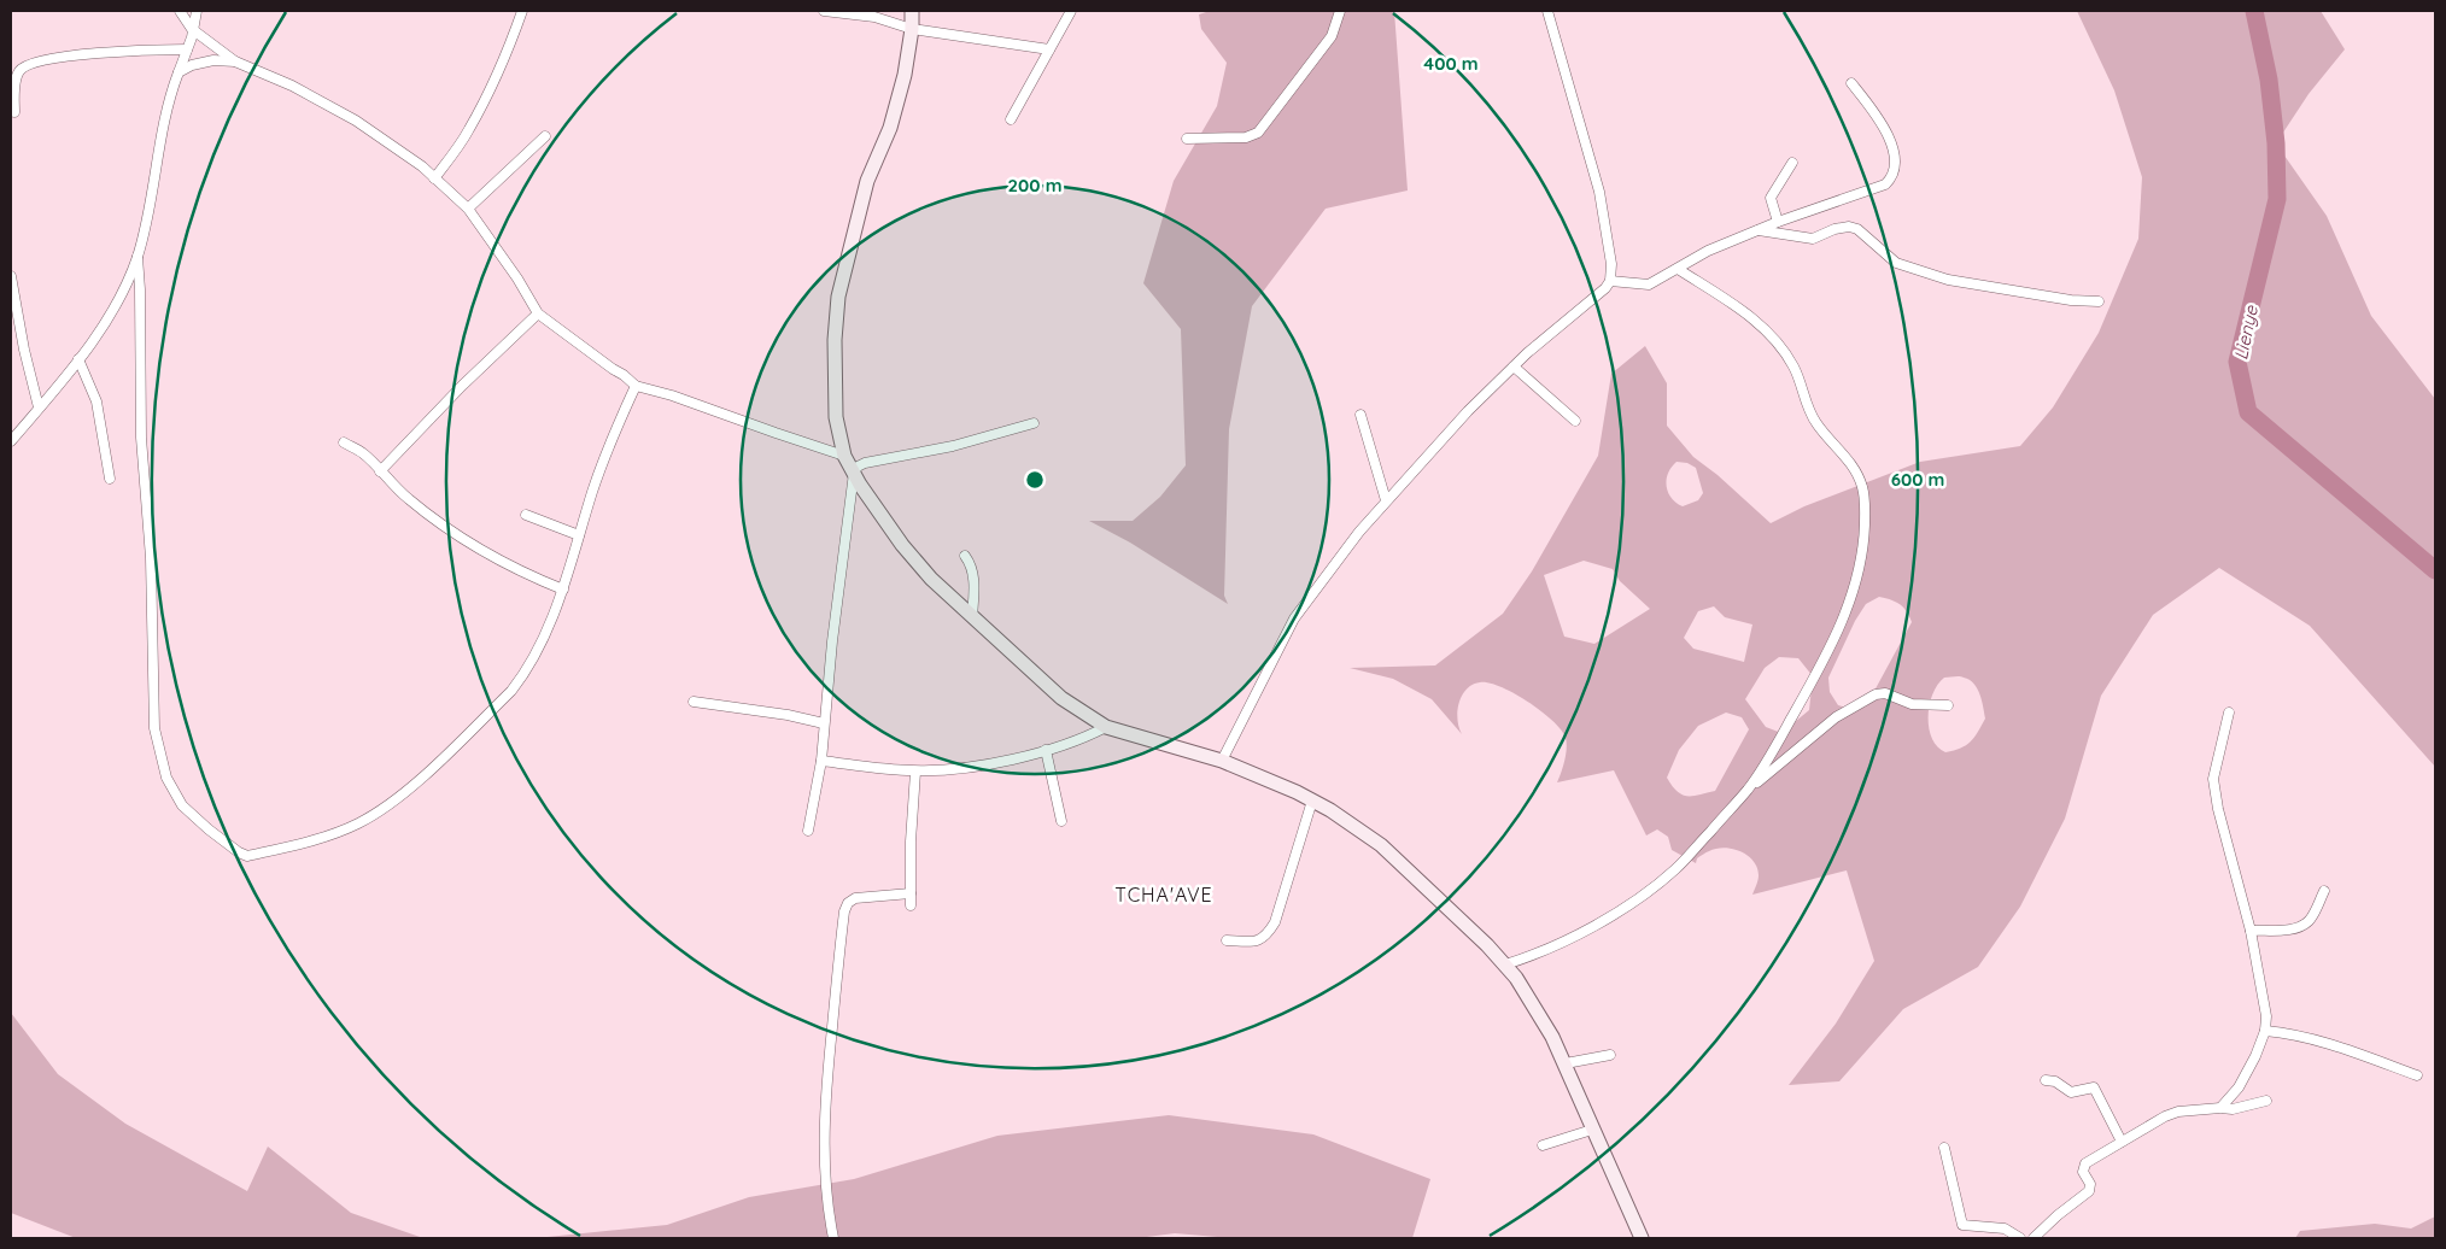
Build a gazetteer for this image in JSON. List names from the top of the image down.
{
  "districts": ["TCHA'AVE"],
  "water": ["Lienye"],
  "rings": ["400 m", "200 m", "600 m"]
}
